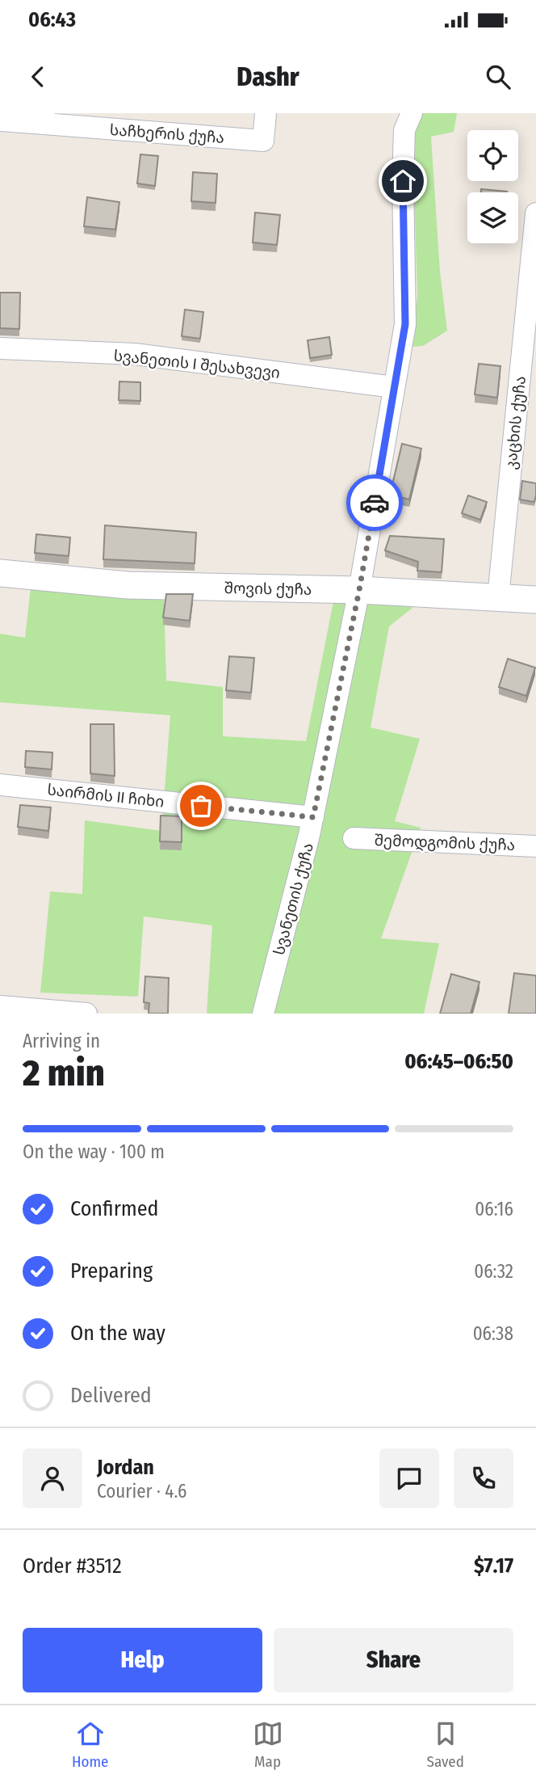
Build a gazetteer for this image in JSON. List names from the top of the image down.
{
  "streets": {
    "street": [
      "საჩხერის ქუჩა",
      "სვანეთის I შესახვევი",
      "კაცხის ქუჩა",
      "შოვის ქუჩა",
      "საირმის II ჩიხი",
      "შემოდგომის ქუჩა",
      "სვანეთის ქუჩა"
    ]
  },
  "crossings": [
    ["სვანეთის I შესახვევი", "სვანეთის ქუჩა"],
    ["კაცხის ქუჩა", "შოვის ქუჩა"],
    ["შოვის ქუჩა", "სვანეთის ქუჩა"],
    ["საირმის II ჩიხი", "სვანეთის ქუჩა"]
  ],
  "page": {
    "status": "06:43",
    "header": "Dashr",
    "heading": ["2 min", "Arriving in", "06:45–06:50"],
    "panel": [
      "Jordan",
      "Courier · 4.6",
      "Order #3512",
      "$7.17"
    ],
    "bar": "On the way · 100 m",
    "list": [
      ["Confirmed", "06:16"],
      ["Preparing", "06:32"],
      ["On the way", "06:38"],
      "Delivered"
    ],
    "buttons": ["Help", "Share"],
    "tabs": ["Home", "Map", "Saved"]
  }
}
